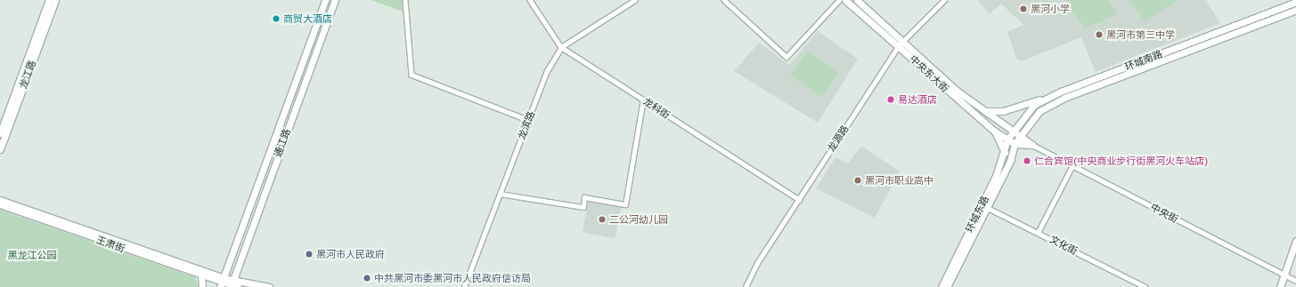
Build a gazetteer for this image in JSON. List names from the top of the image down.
{
  "streets": {
    "main road": [
      "环城南路",
      "中央东大街",
      "龙江路",
      "通江路",
      "环城东路",
      "王肃街"
    ],
    "street": [
      "龙科街",
      "龙滨路",
      "龙源路",
      "中央街",
      "文化街"
    ]
  },
  "crossings": [
    ["环城南路", "中央东大街"],
    ["环城南路", "环城东路"],
    ["中央东大街", "龙源路"],
    ["中央东大街", "中央街"],
    ["中央东大街", "环城东路"],
    ["龙科街", "龙滨路"],
    ["龙科街", "龙源路"],
    ["通江路", "王肃街"],
    ["环城东路", "文化街"]
  ],
  "parks": ["黑龙江公园"],
  "places": [
    "黑河小学",
    "商贸大酒店",
    "黑河市第三中学",
    "易达酒店",
    "仁合宾馆(中央商业步行街黑河火车站店)",
    "黑河市职业高中",
    "二公河幼儿园",
    "黑河市人民政府",
    "中共黑河市委黑河市人民政府信访局"
  ]
}
